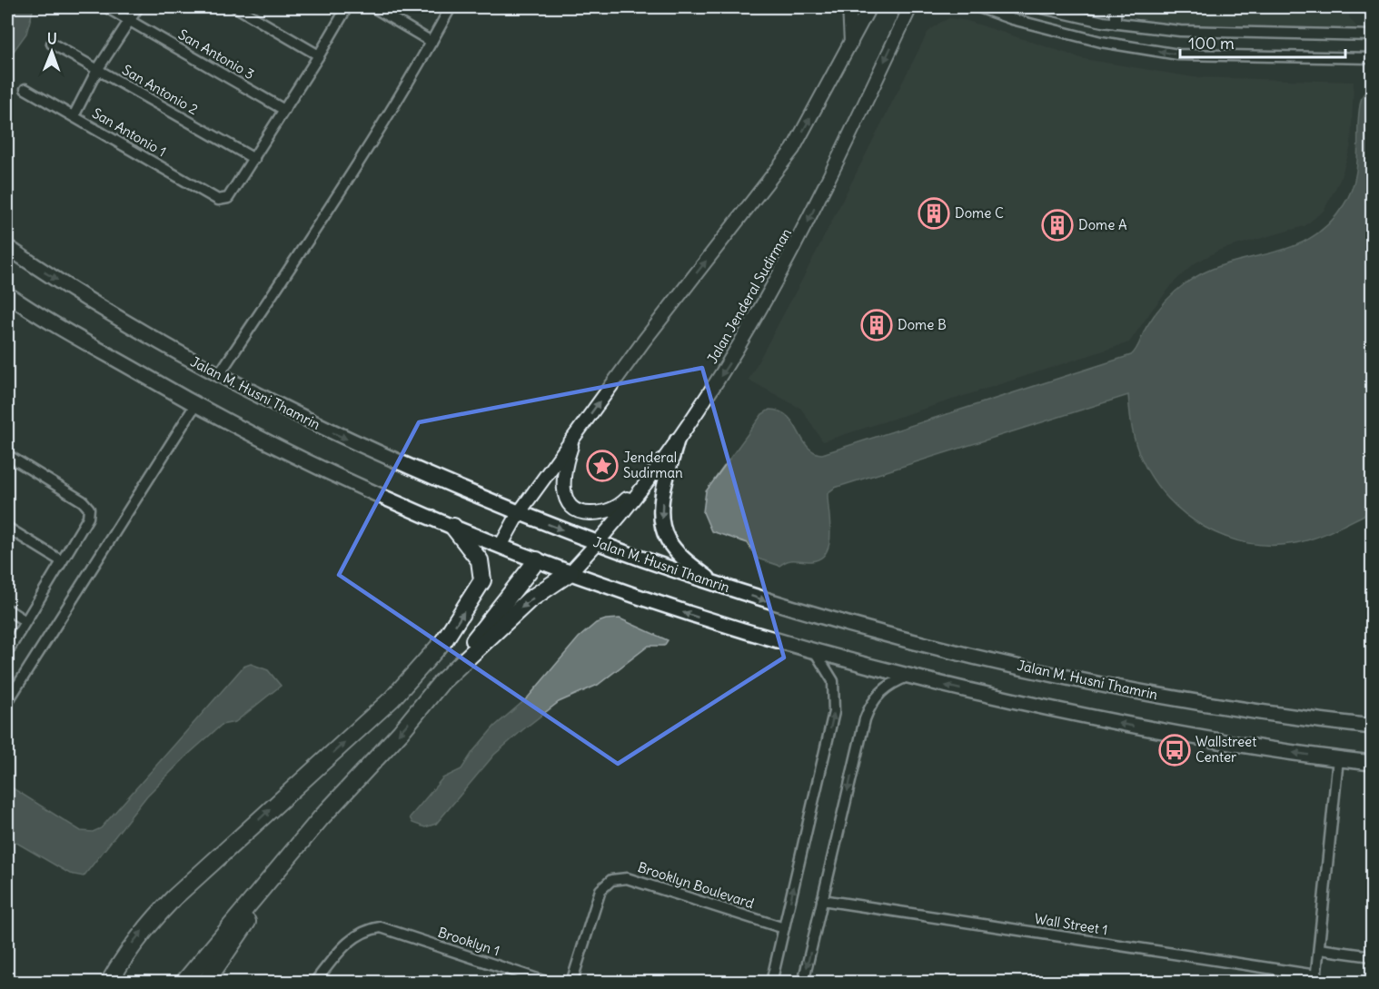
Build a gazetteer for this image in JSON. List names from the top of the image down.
{
  "streets": {
    "main road": ["Jalan M. Husni Thamrin"],
    "street": [
      "San Antonio 3",
      "San Antonio 2",
      "San Antonio 1",
      "Jalan Jenderal Sudirman",
      "Brooklyn Boulevard",
      "Wall Street 1",
      "Brooklyn 1"
    ]
  },
  "crossings": [
    ["San Antonio 2", "San Antonio 1"],
    ["Jalan Jenderal Sudirman", "Jalan M. Husni Thamrin"]
  ],
  "places": {
    "building": ["Dome C", "Dome A", "Dome B"],
    "place": ["Jenderal Sudirman"],
    "bus stop": ["Wallstreet Center"]
  },
  "scale_bar": "100 m",
  "north": "top"
}
